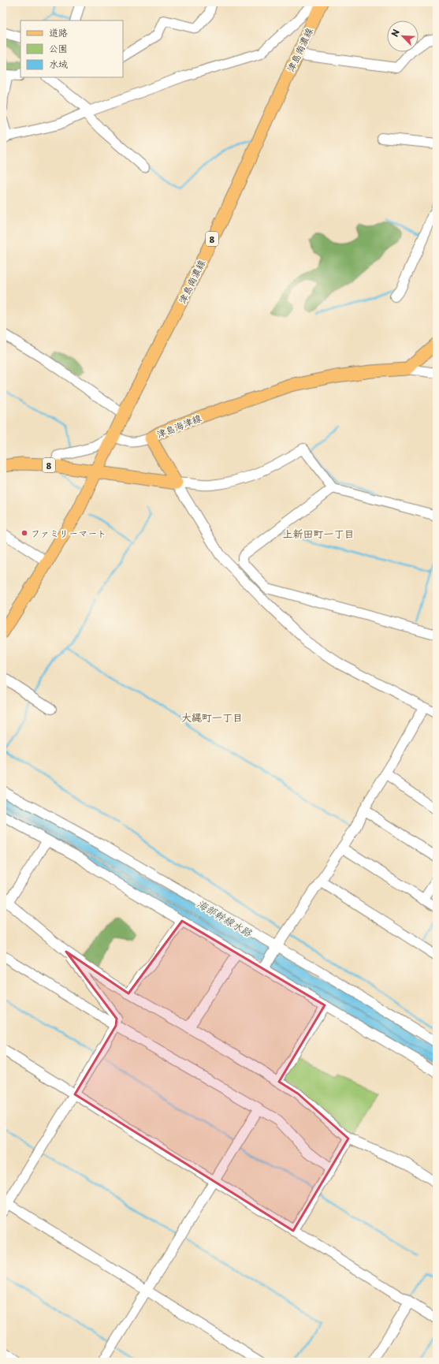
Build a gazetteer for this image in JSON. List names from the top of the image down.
{
  "streets": {
    "main road": ["津島南濃線", "8", "津島海津線"]
  },
  "crossings": [
    ["津島南濃線", "8"]
  ],
  "districts": ["上新田町一丁目", "大縄町一丁目"],
  "water": ["海部幹線水路"],
  "places": ["ファミリーマート"],
  "legend": ["道路", "公園", "水域"],
  "north": "top left"
}
